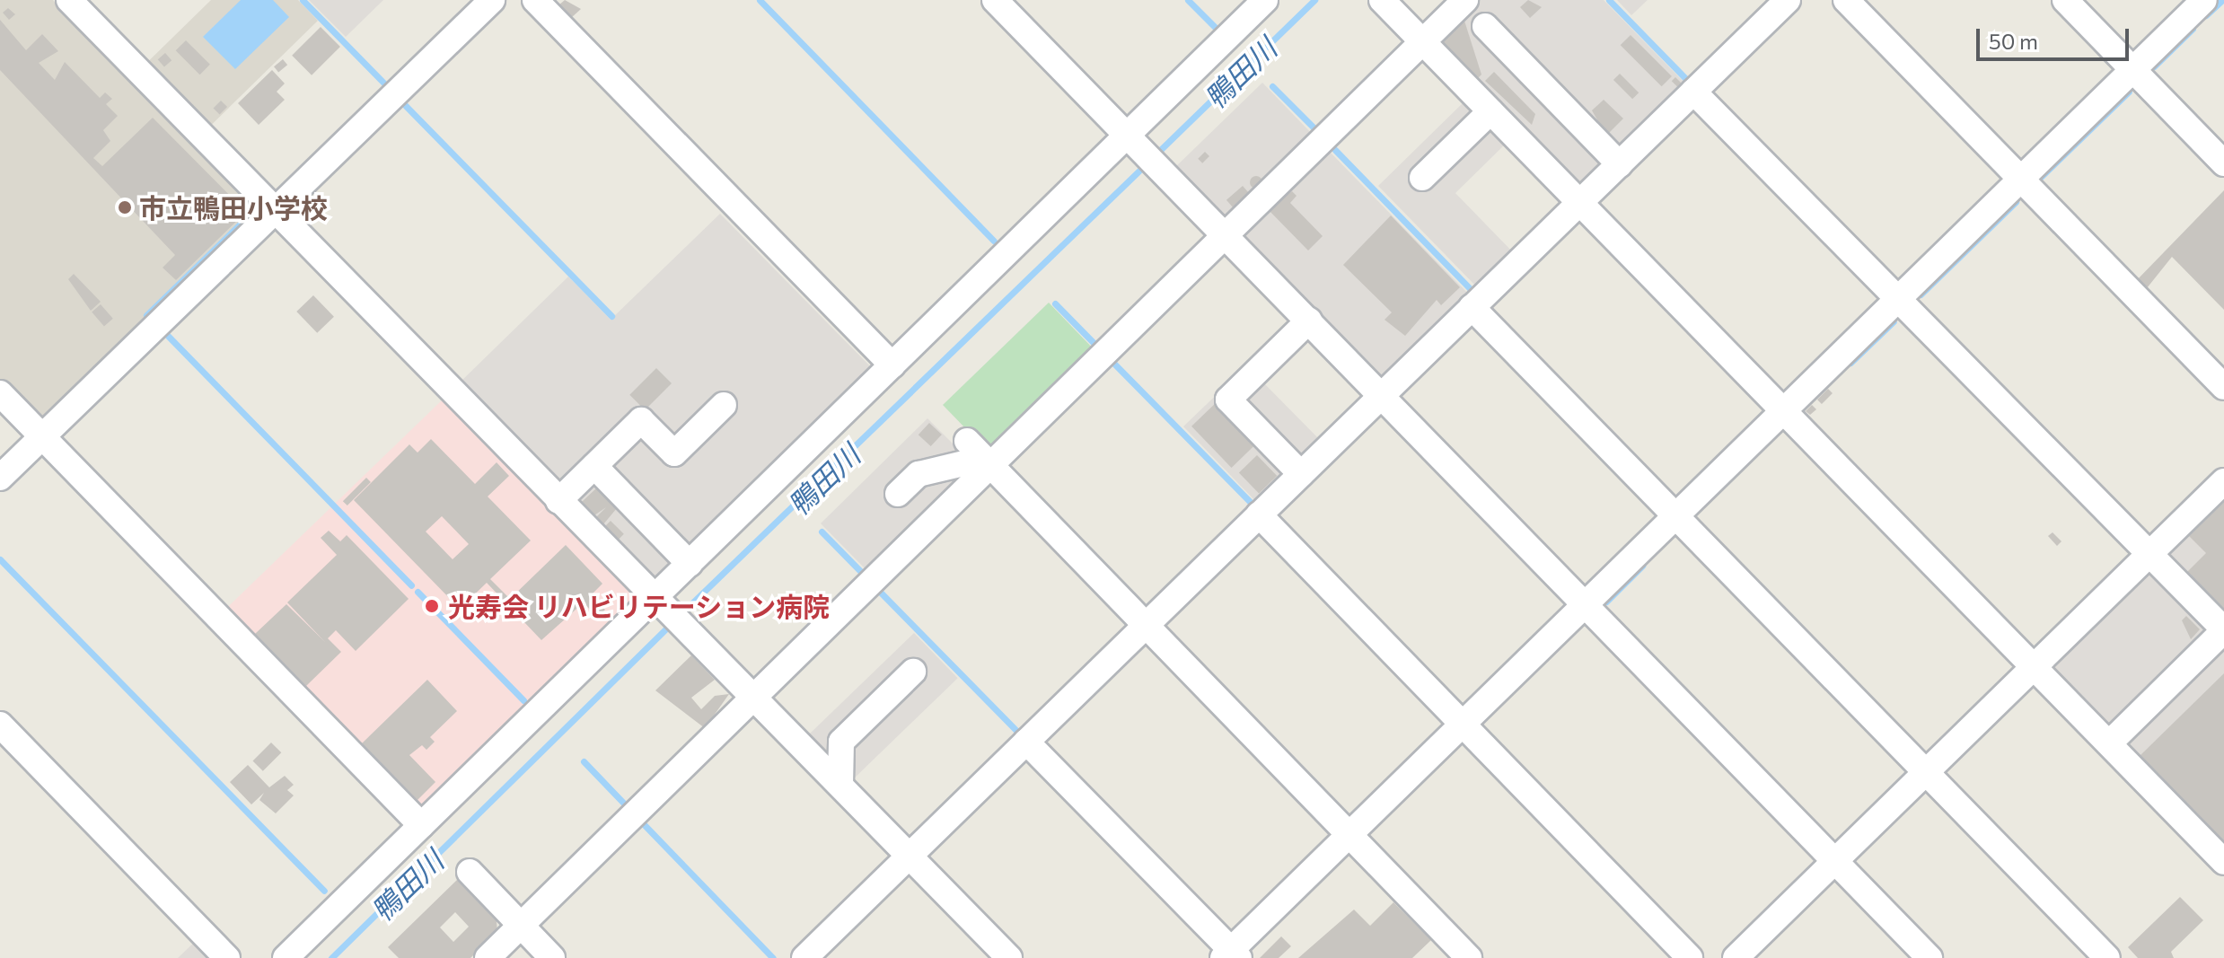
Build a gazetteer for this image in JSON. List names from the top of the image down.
{
  "water": ["鴨田川"],
  "places": ["市立鴨田小学校", "光寿会 リハビリテーション病院"],
  "scale_bar": "50 m"
}
